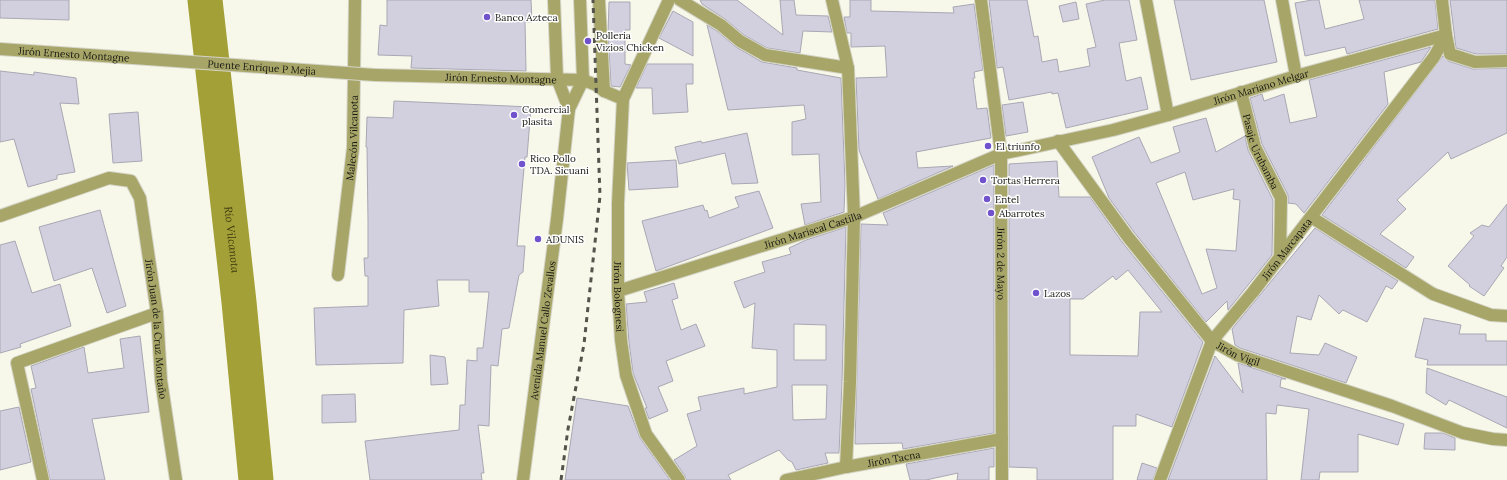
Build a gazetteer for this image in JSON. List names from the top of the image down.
{
  "streets": {
    "street": [
      "Jirón Ernesto Montagne",
      "Puente Enrique P Mejia",
      "Jirón Mariano Melgar",
      "Malecón Vilcanota",
      "Pasaje Urubamba",
      "Jirón Mariscal Castilla",
      "Jirón Marcapata",
      "Jirón 2 de Mayo",
      "Jirón Bolognesi",
      "Jirón Juan de la Cruz Montaño",
      "Avenida Manuel Callo Zevallos",
      "Jirón Vigil",
      "Jirón Tacna"
    ]
  },
  "crossings": [
    ["Jirón Ernesto Montagne", "Puente Enrique P Mejia"],
    ["Jirón Ernesto Montagne", "Jirón Bolognesi"],
    ["Jirón Ernesto Montagne", "Avenida Manuel Callo Zevallos"],
    ["Jirón Mariano Melgar", "Pasaje Urubamba"],
    ["Jirón Mariano Melgar", "Jirón Mariscal Castilla"],
    ["Jirón Mariano Melgar", "Jirón Marcapata"],
    ["Jirón Mariano Melgar", "Jirón 2 de Mayo"],
    ["Jirón Mariano Melgar", "Jirón Vigil"],
    ["Pasaje Urubamba", "Jirón Marcapata"],
    ["Jirón Mariscal Castilla", "Jirón 2 de Mayo"],
    ["Jirón Mariscal Castilla", "Jirón Bolognesi"],
    ["Jirón Marcapata", "Jirón Vigil"],
    ["Jirón 2 de Mayo", "Jirón Tacna"]
  ],
  "water": ["Río Vilcanota"],
  "places": [
    "Banco Azteca",
    "Polleria Vizios Chicken",
    "Comercial plasita",
    "El triunfo",
    "Rico Pollo TDA. Sicuani",
    "Tortas Herrera",
    "Entel",
    "Abarrotes",
    "ADUNIS",
    "Lazos"
  ]
}
